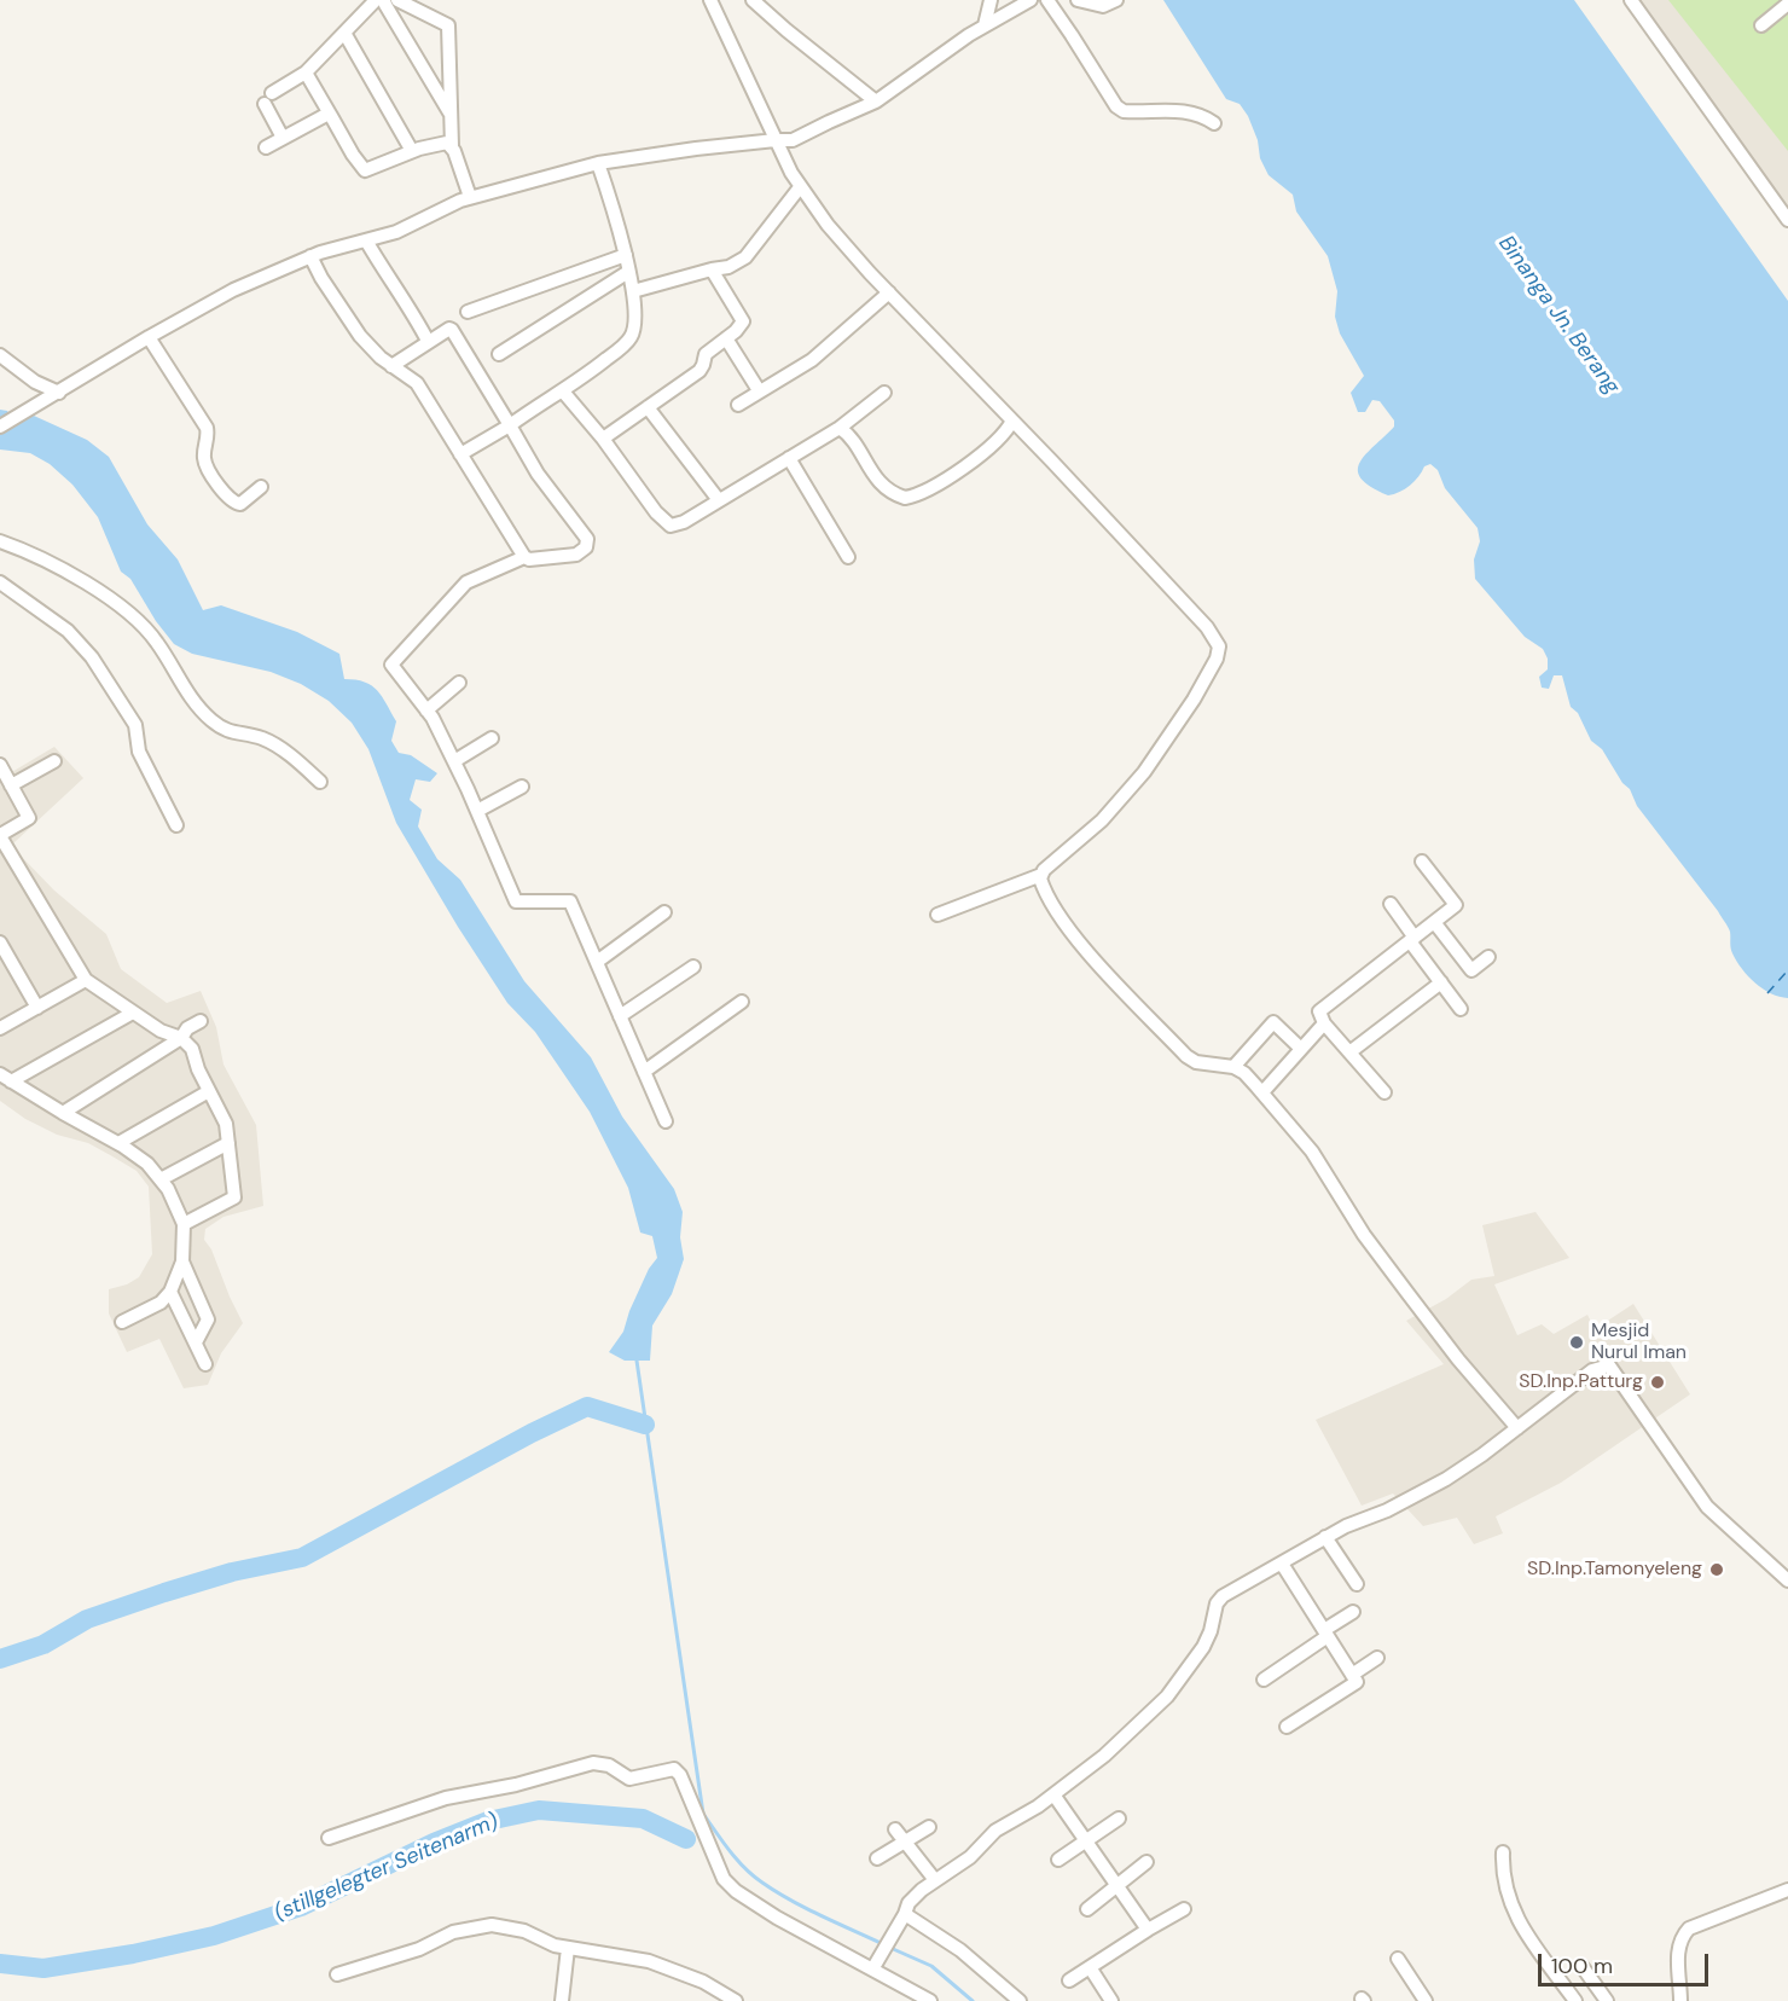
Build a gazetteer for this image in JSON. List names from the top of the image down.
{
  "water": ["Binanga Jn. Berang", "(stillgelegter Seitenarm)"],
  "places": ["Mesjid Nurul Iman", "SD.Inp.Patturg", "SD.Inp.Tamonyeleng"],
  "scale_bar": "100 m"
}
